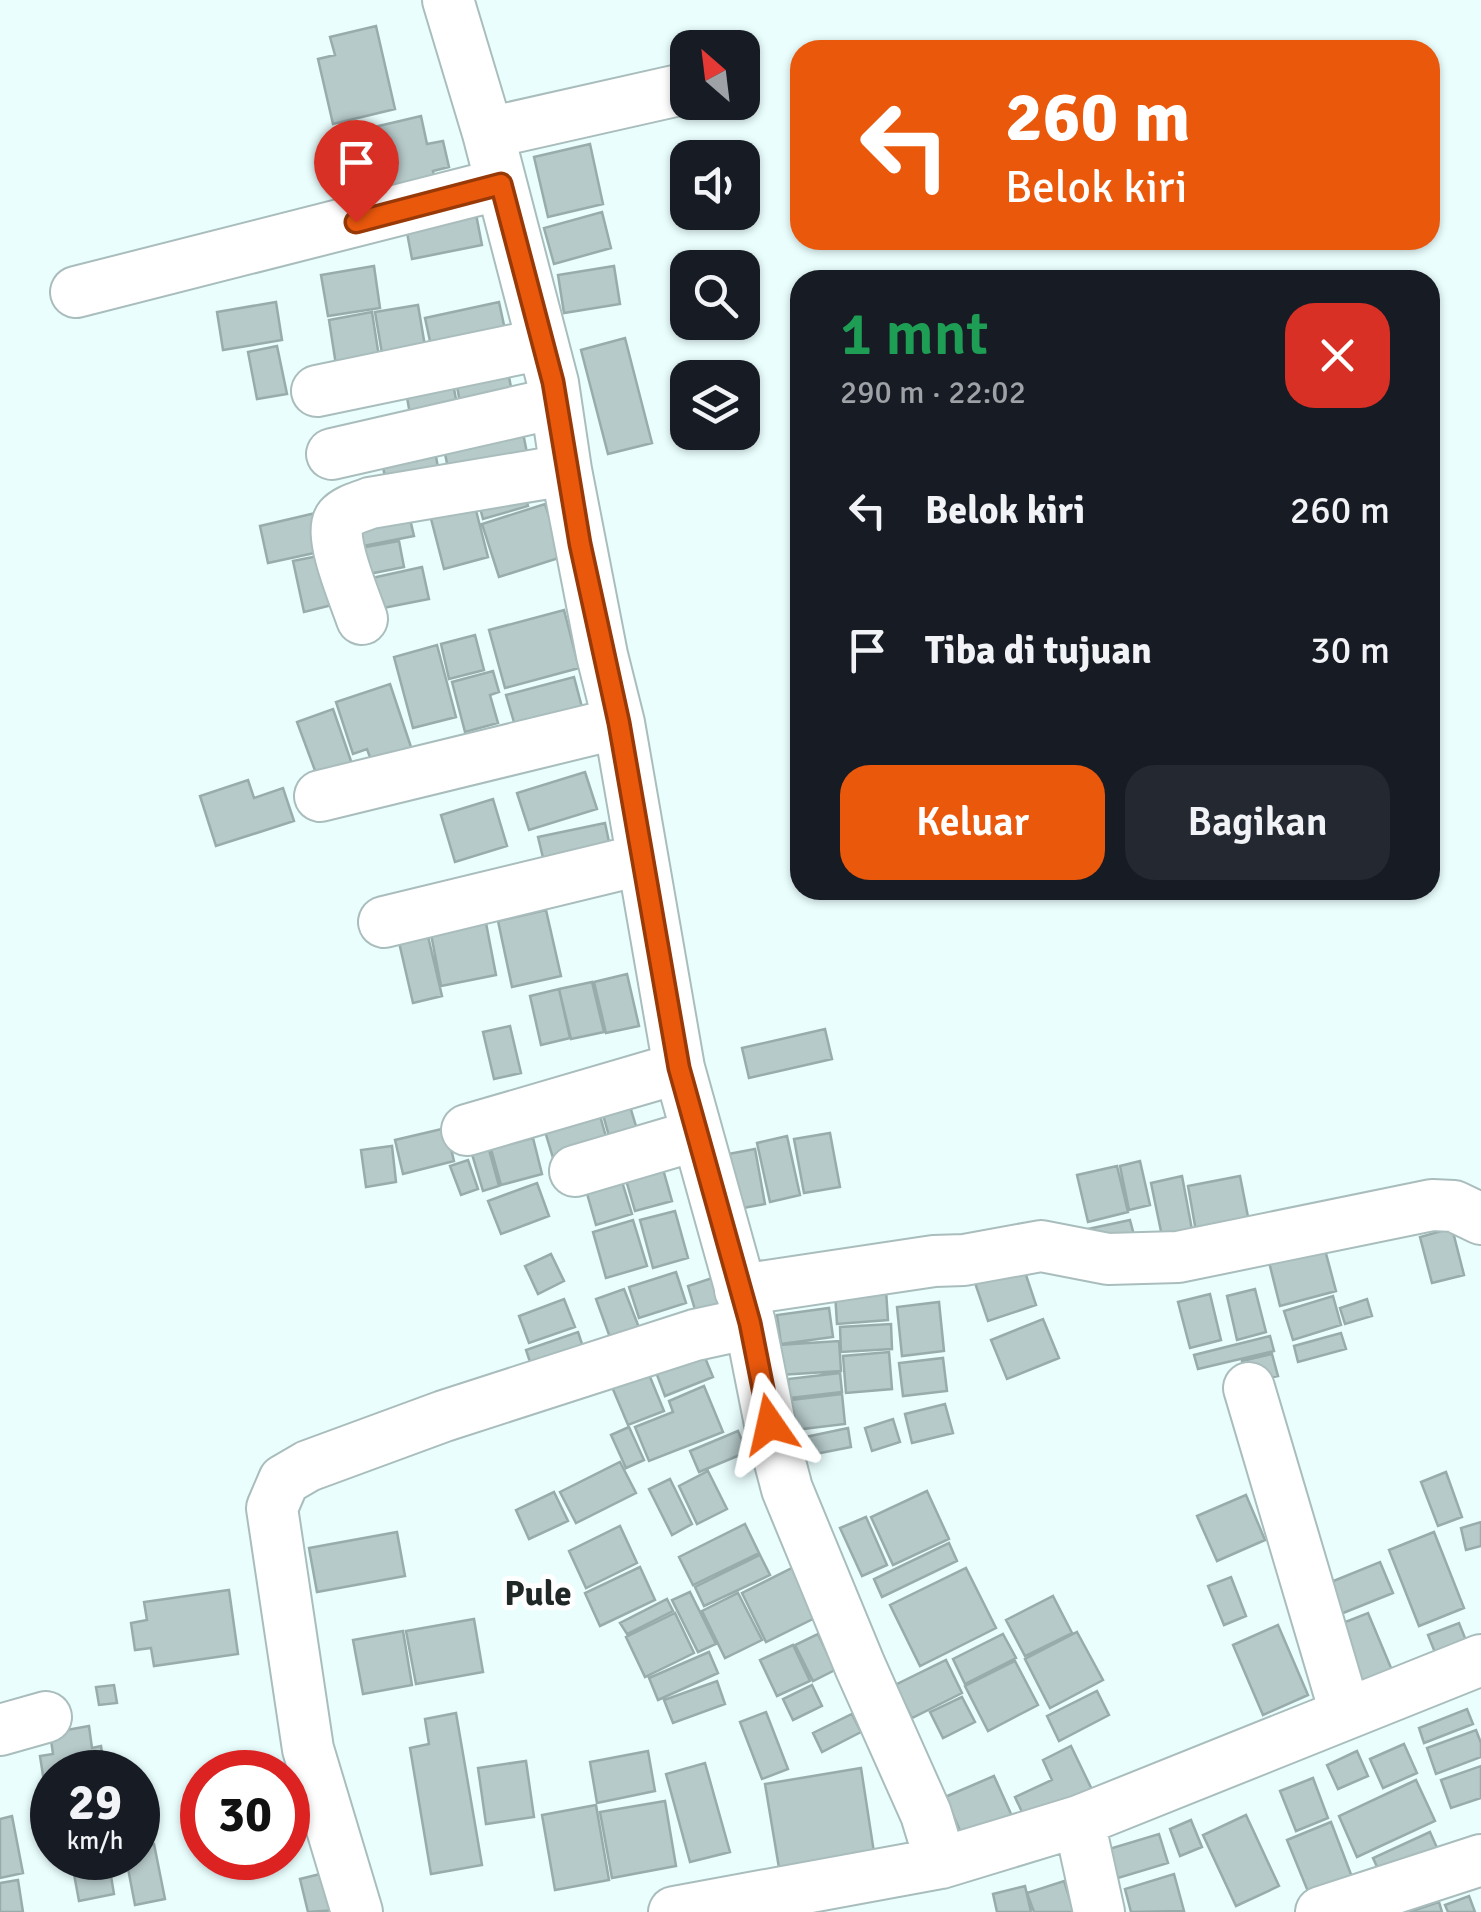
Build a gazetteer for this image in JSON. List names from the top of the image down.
{
  "districts": ["Pule"],
  "north": "top left",
  "page": {
    "turn": ["260 m", "Belok kiri"],
    "heading": ["1 mnt", "290 m · 22:02"],
    "list": [
      {
        "name": "Belok kiri",
        "value": "260 m"
      },
      {
        "name": "Tiba di tujuan",
        "value": "30 m"
      }
    ],
    "buttons": ["Keluar", "Bagikan"],
    "speed": "29 km/h",
    "limit": "30"
  }
}
